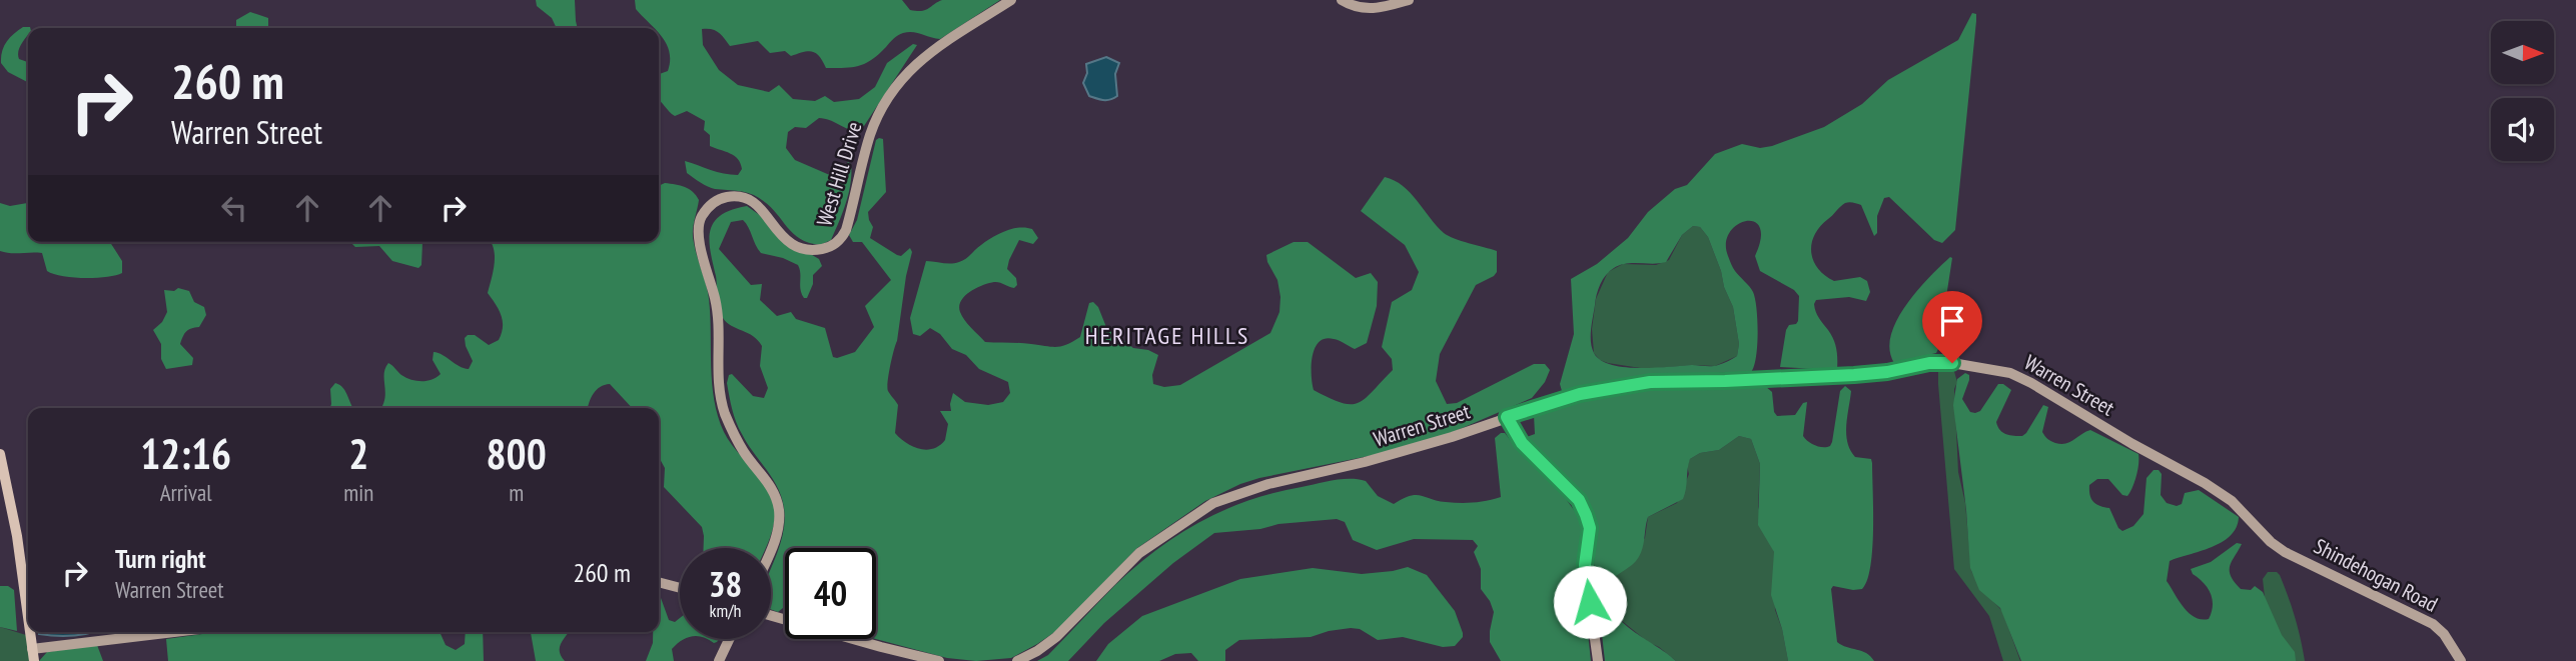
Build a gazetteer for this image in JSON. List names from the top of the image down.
{
  "streets": {
    "street": ["West Hill Drive", "Warren Street", "Shindehogan Road"]
  },
  "crossings": [
    ["Warren Street", "Shindehogan Road"]
  ],
  "districts": ["HERITAGE HILLS"],
  "north": "right",
  "page": {
    "turn": ["260 m", "Warren Street"],
    "eta": [
      "12:16",
      "Arrival",
      "2",
      "min",
      "800",
      "m"
    ],
    "list": [
      {
        "name": "Turn right",
        "note": "Warren Street",
        "value": "260 m"
      }
    ],
    "speed": "38 km/h",
    "limit": "40"
  }
}
